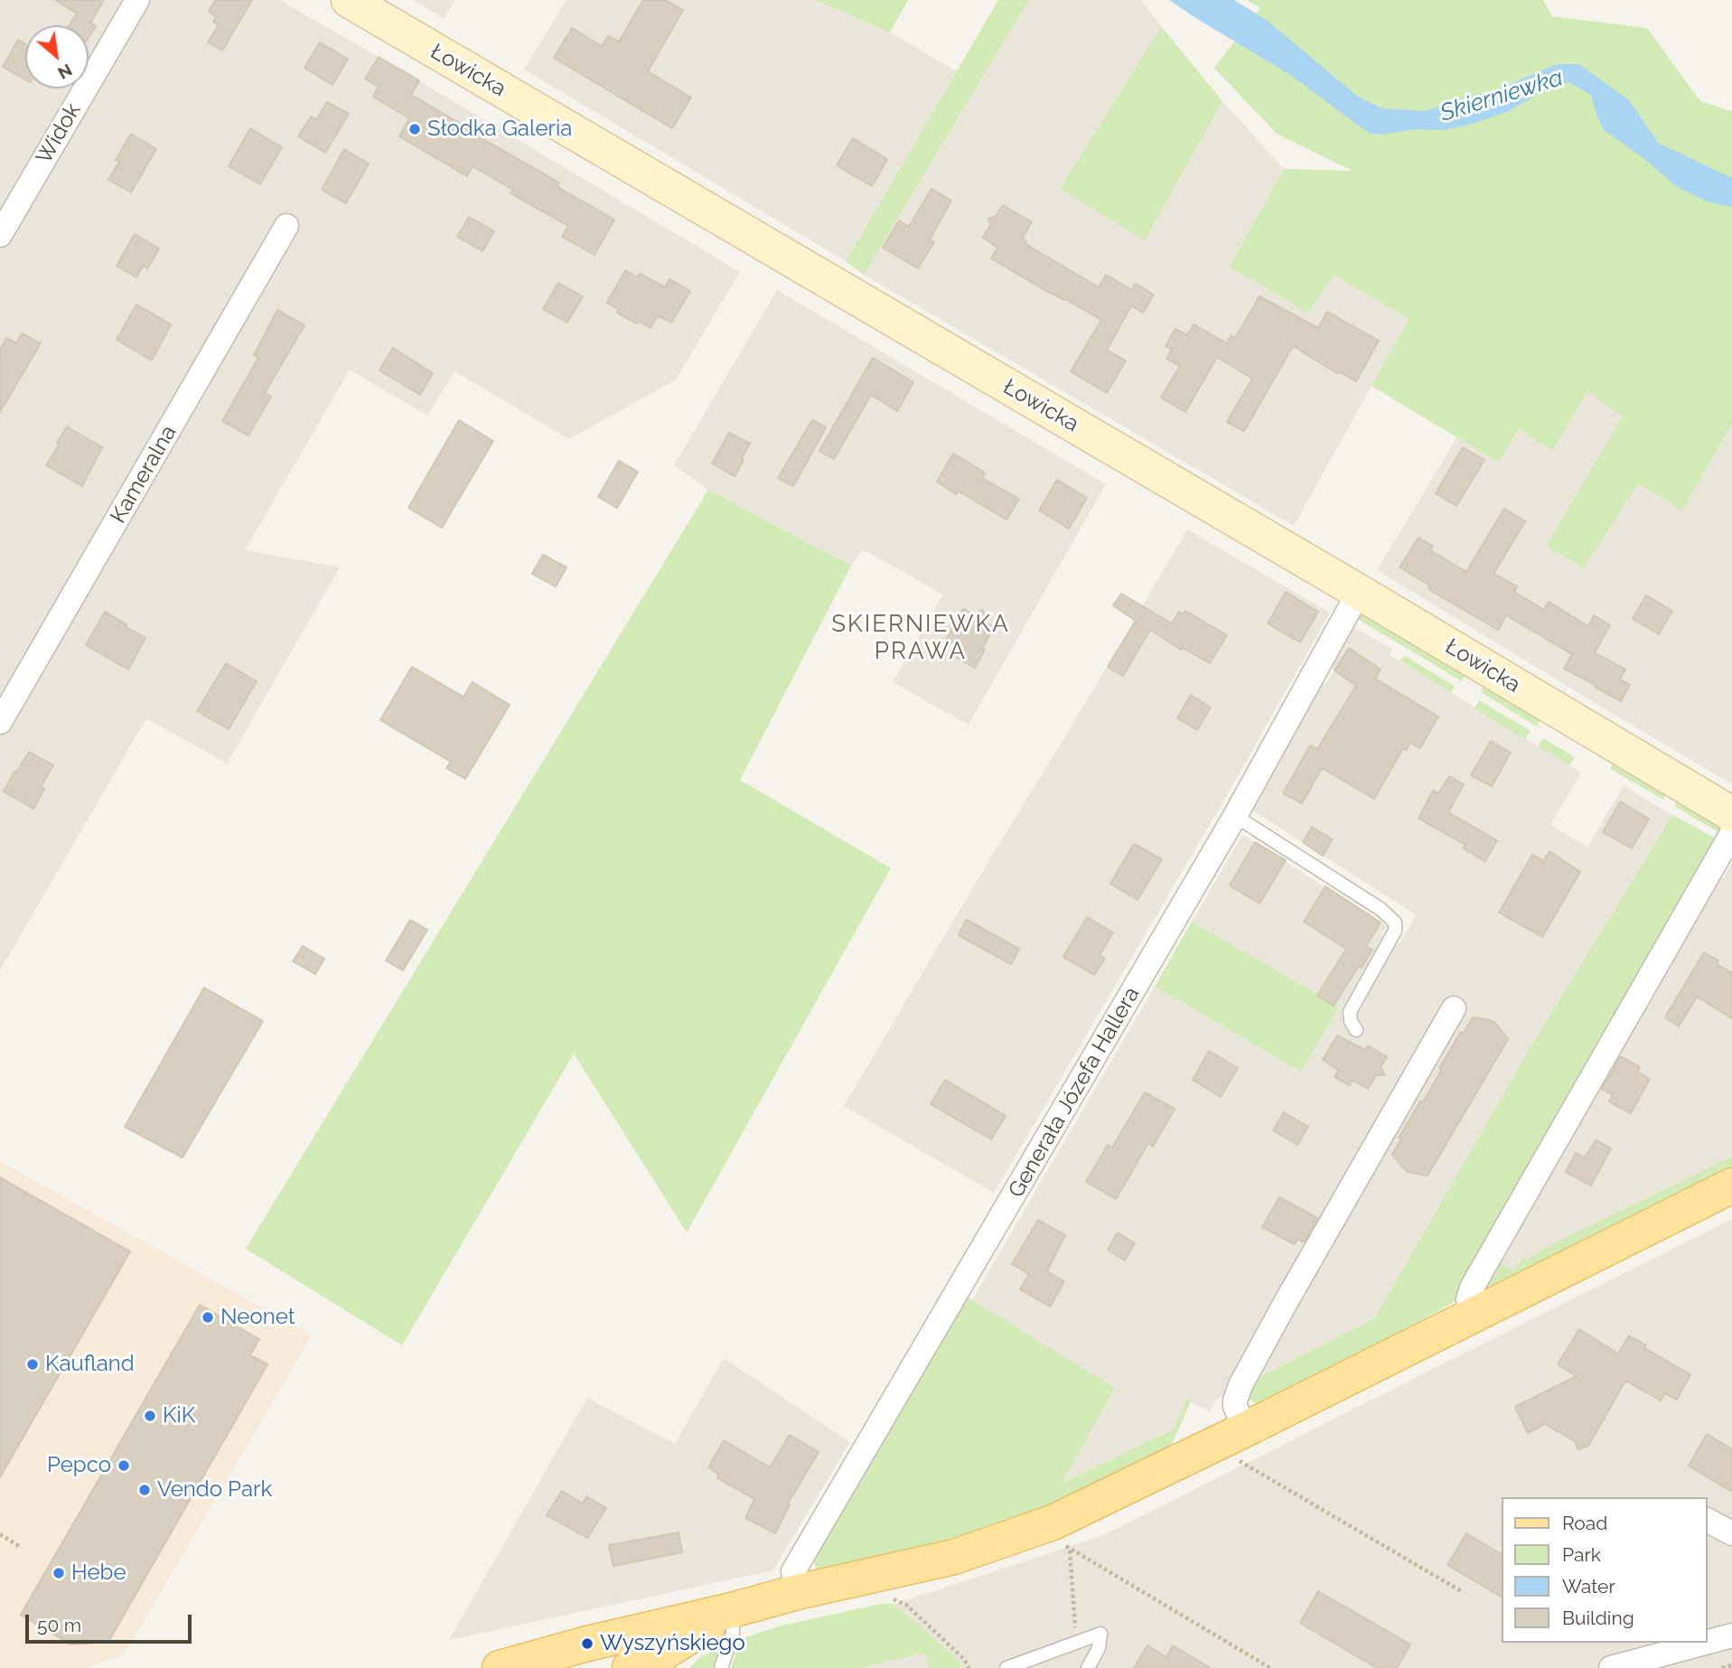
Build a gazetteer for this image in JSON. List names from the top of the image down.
{
  "streets": {
    "street": [
      "Łowicka",
      "Widok",
      "Kameralna",
      "Generała Józefa Hallera"
    ]
  },
  "crossings": [
    ["Łowicka", "Generała Józefa Hallera"]
  ],
  "districts": ["SKIERNIEWKA PRAWA"],
  "water": ["Skierniewka"],
  "places": [
    "Słodka Galeria",
    "Neonet",
    "Kaufland",
    "KiK",
    "Pepco",
    "Vendo Park",
    "Hebe",
    "Wyszyńskiego"
  ],
  "legend": [
    "Road",
    "Park",
    "Water",
    "Building"
  ],
  "scale_bar": "50 m",
  "north": "bottom right"
}
